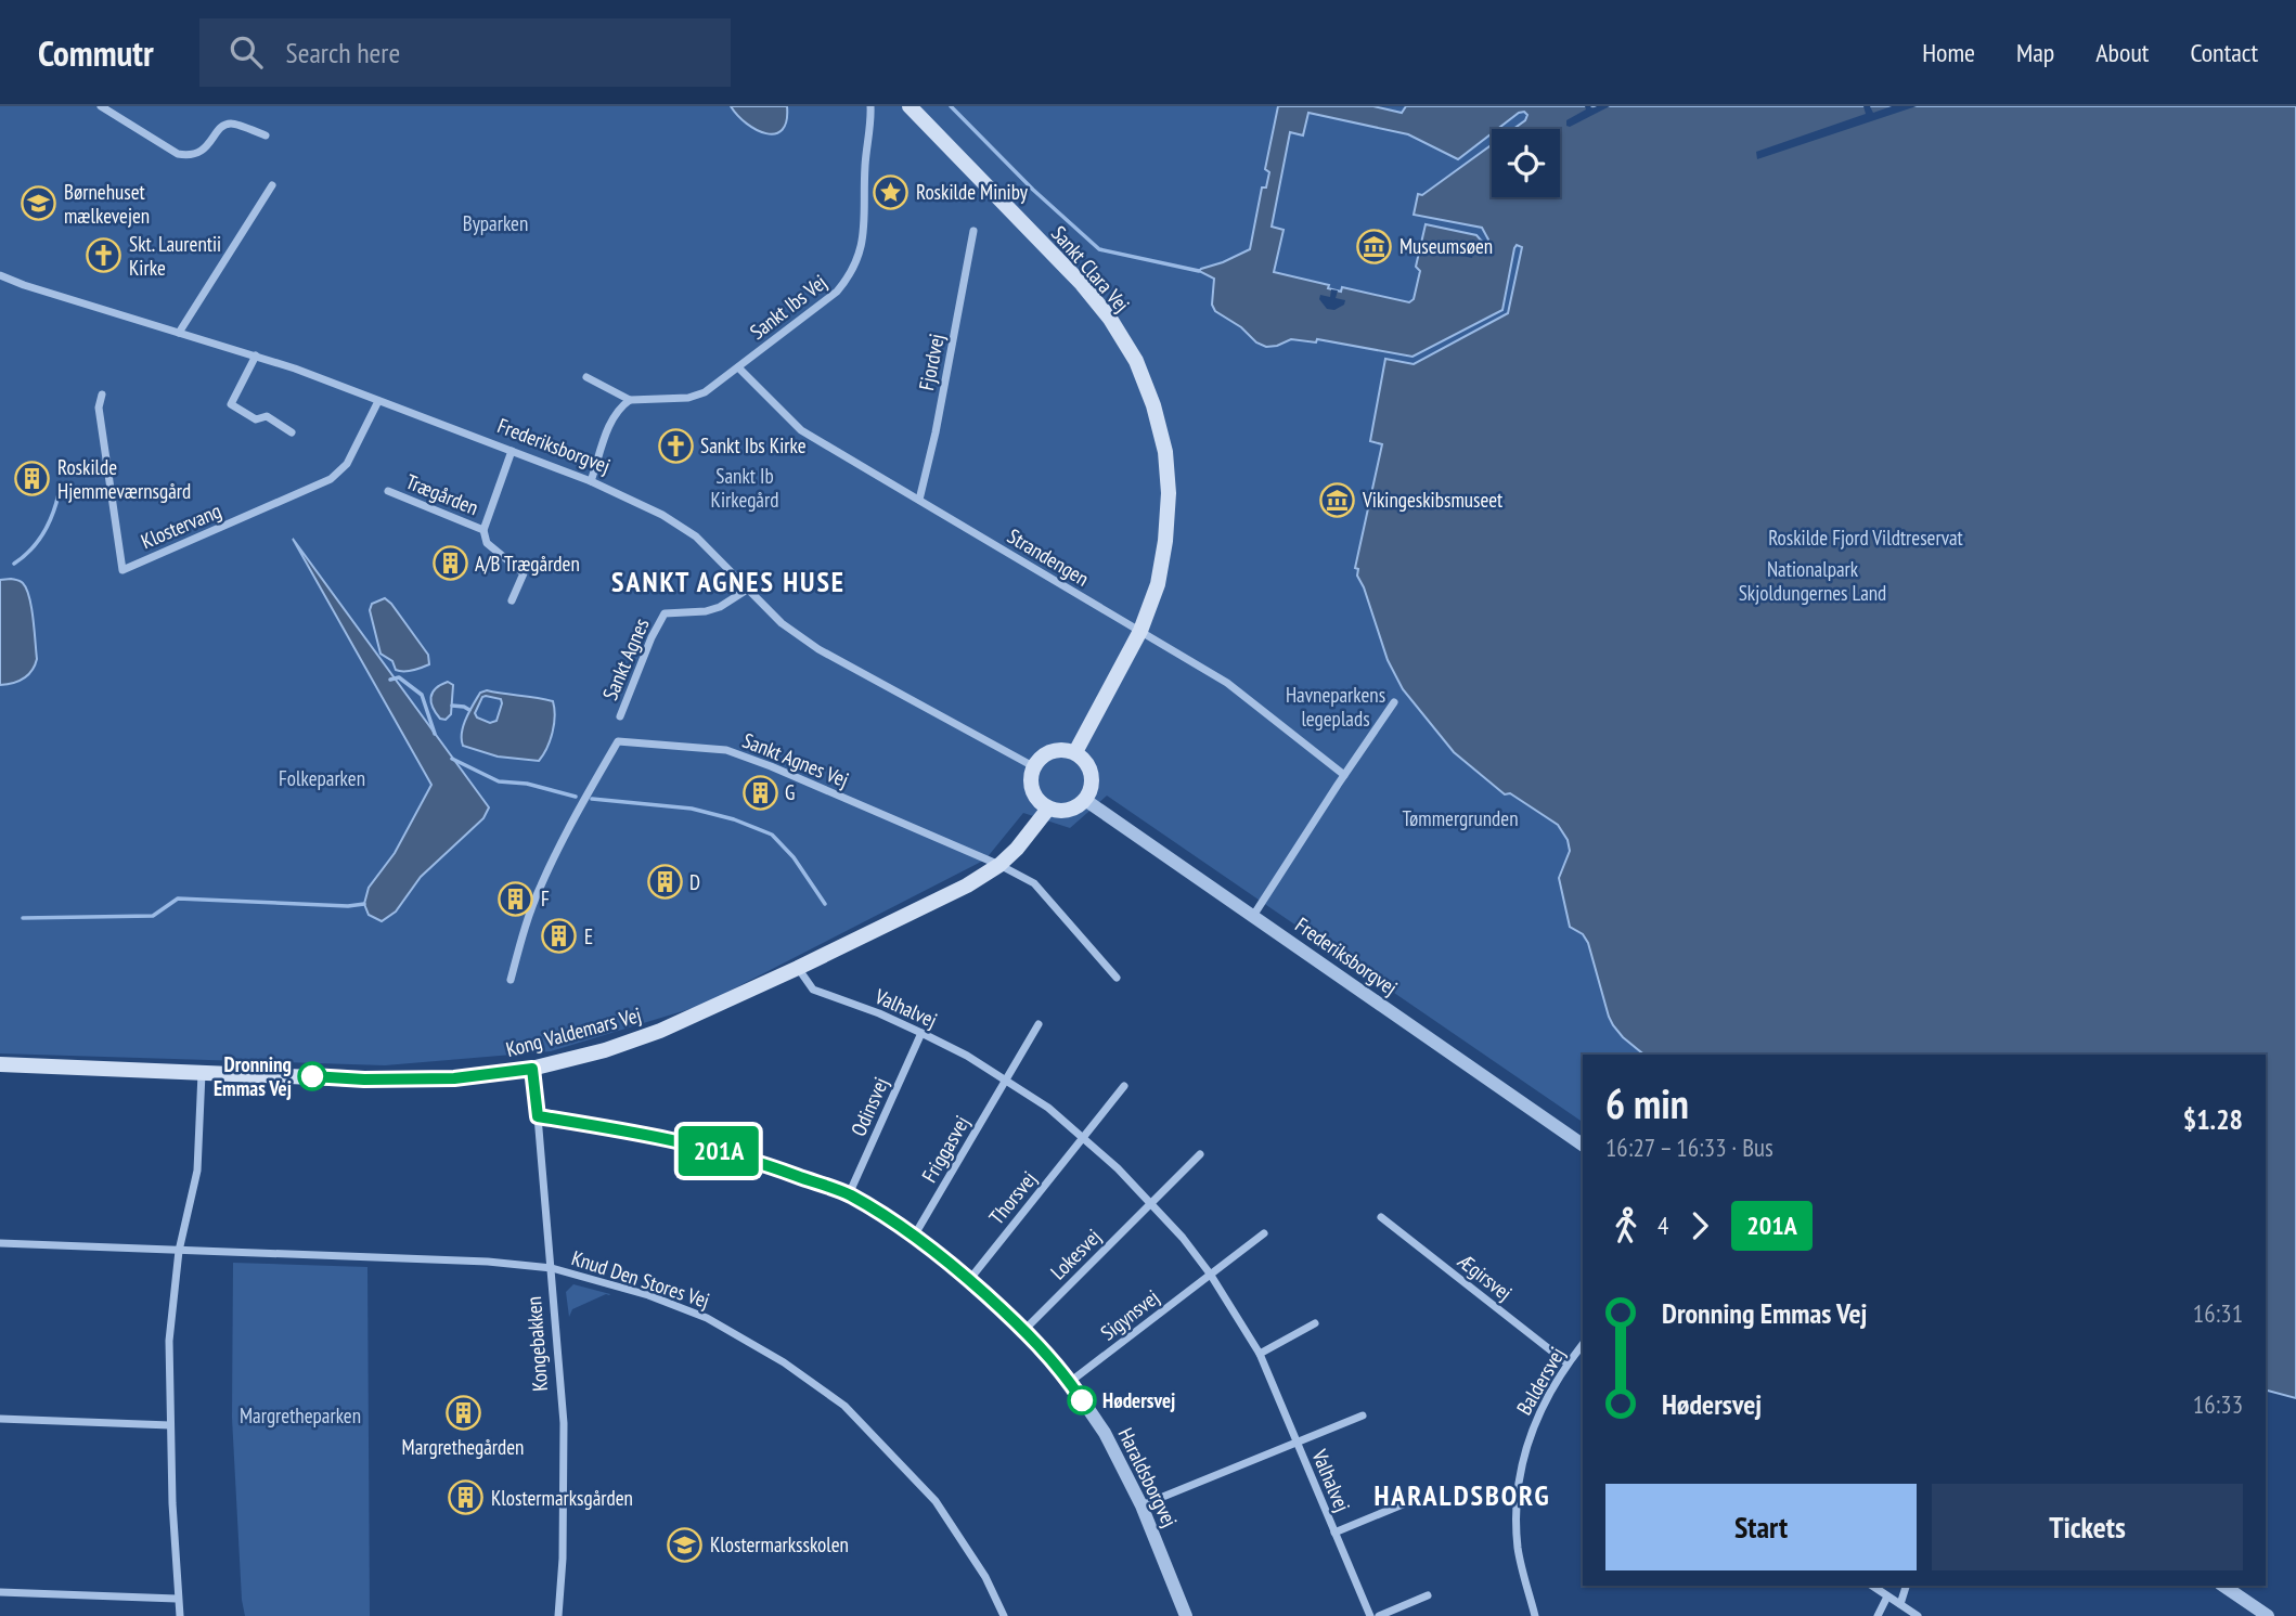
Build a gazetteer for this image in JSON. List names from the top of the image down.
{
  "streets": {
    "main road": ["Sankt Clara Vej", "Kong Valdemars Vej"],
    "street": [
      "Sankt Ibs Vej",
      "Fjordvej",
      "Frederiksborgvej",
      "Trægården",
      "Klostervang",
      "Strandengen",
      "Sankt Agnes",
      "Sankt Agnes Vej",
      "Valhalvej",
      "Odinsvej",
      "Friggasvej",
      "Thorsvej",
      "Lokesvej",
      "Ægirsvej",
      "Knud Den Stores Vej",
      "Sigynsvej",
      "Kongebakken",
      "Baldersvej",
      "Haraldsborgvej"
    ]
  },
  "crossings": [
    ["Sankt Clara Vej", "Frederiksborgvej"],
    ["Sankt Clara Vej", "Strandengen"],
    ["Sankt Clara Vej", "Kong Valdemars Vej"],
    ["Sankt Ibs Vej", "Strandengen"],
    ["Fjordvej", "Strandengen"],
    ["Frederiksborgvej", "Trægården"],
    ["Frederiksborgvej", "Klostervang"],
    ["Frederiksborgvej", "Sankt Agnes"],
    ["Frederiksborgvej", "Kong Valdemars Vej"],
    ["Sankt Agnes Vej", "Kong Valdemars Vej"],
    ["Valhalvej", "Kong Valdemars Vej"],
    ["Valhalvej", "Odinsvej"],
    ["Valhalvej", "Friggasvej"],
    ["Valhalvej", "Thorsvej"],
    ["Valhalvej", "Lokesvej"],
    ["Valhalvej", "Sigynsvej"],
    ["Kong Valdemars Vej", "Kongebakken"],
    ["Odinsvej", "Haraldsborgvej"],
    ["Friggasvej", "Haraldsborgvej"],
    ["Thorsvej", "Haraldsborgvej"],
    ["Lokesvej", "Haraldsborgvej"],
    ["Ægirsvej", "Baldersvej"],
    ["Knud Den Stores Vej", "Kongebakken"],
    ["Sigynsvej", "Haraldsborgvej"],
    ["Kongebakken", "Haraldsborgvej"]
  ],
  "districts": ["SANKT AGNES HUSE", "HARALDSBORG"],
  "parks": [
    "Byparken",
    "Sankt Ib Kirkegård",
    "Roskilde Fjord Vildtreservat",
    "Nationalpark Skjoldungernes Land",
    "Havneparkens legeplads",
    "Folkeparken",
    "Tømmergrunden",
    "Margretheparken"
  ],
  "places": {
    "place": ["Roskilde Miniby"],
    "school or university": ["Børnehuset mælkevejen", "Klostermarksskolen"],
    "museum": ["Museumsøen", "Vikingeskibsmuseet"],
    "church": ["Skt. Laurentii Kirke", "Sankt Ibs Kirke"],
    "building": [
      "Roskilde Hjemmeværnsgård",
      "A/B Trægården",
      "G",
      "D",
      "F",
      "E",
      "Margrethegården",
      "Klostermarksgården"
    ],
    "other": ["Dronning Emmas Vej", "Hødersvej"]
  },
  "lines": ["bus line 201A"],
  "page": {
    "header": "Commutr",
    "search": "Search here",
    "nav": [
      "Home",
      "Map",
      "About",
      "Contact"
    ],
    "on_map": "201A",
    "heading": ["6 min", "16:27 – 16:33 · Bus", "$1.28"],
    "legs": ["4", "201A"],
    "list": [
      {
        "name": "Dronning Emmas Vej",
        "value": "16:31"
      },
      {
        "name": "Hødersvej",
        "value": "16:33"
      }
    ],
    "buttons": ["Start", "Tickets"]
  }
}
